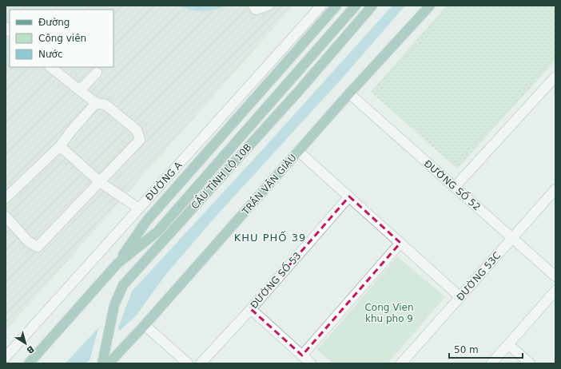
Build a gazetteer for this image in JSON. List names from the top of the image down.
{
  "streets": {
    "main road": ["CẦU TỈNH LỘ 10B", "TRẦN VĂN GIÀU"],
    "street": [
      "ĐƯỜNG A",
      "ĐƯỜNG SỐ 52",
      "ĐƯỜNG 53C",
      "ĐƯỜNG SỐ 53"
    ]
  },
  "crossings": [
    ["TRẦN VĂN GIÀU", "ĐƯỜNG SỐ 52"],
    ["ĐƯỜNG SỐ 52", "ĐƯỜNG 53C"]
  ],
  "districts": ["KHU PHỐ 39"],
  "parks": ["Cong Vien khu pho 9"],
  "legend": ["Đường", "Công viên", "Nước"],
  "scale_bar": "50 m",
  "north": "bottom right"
}
